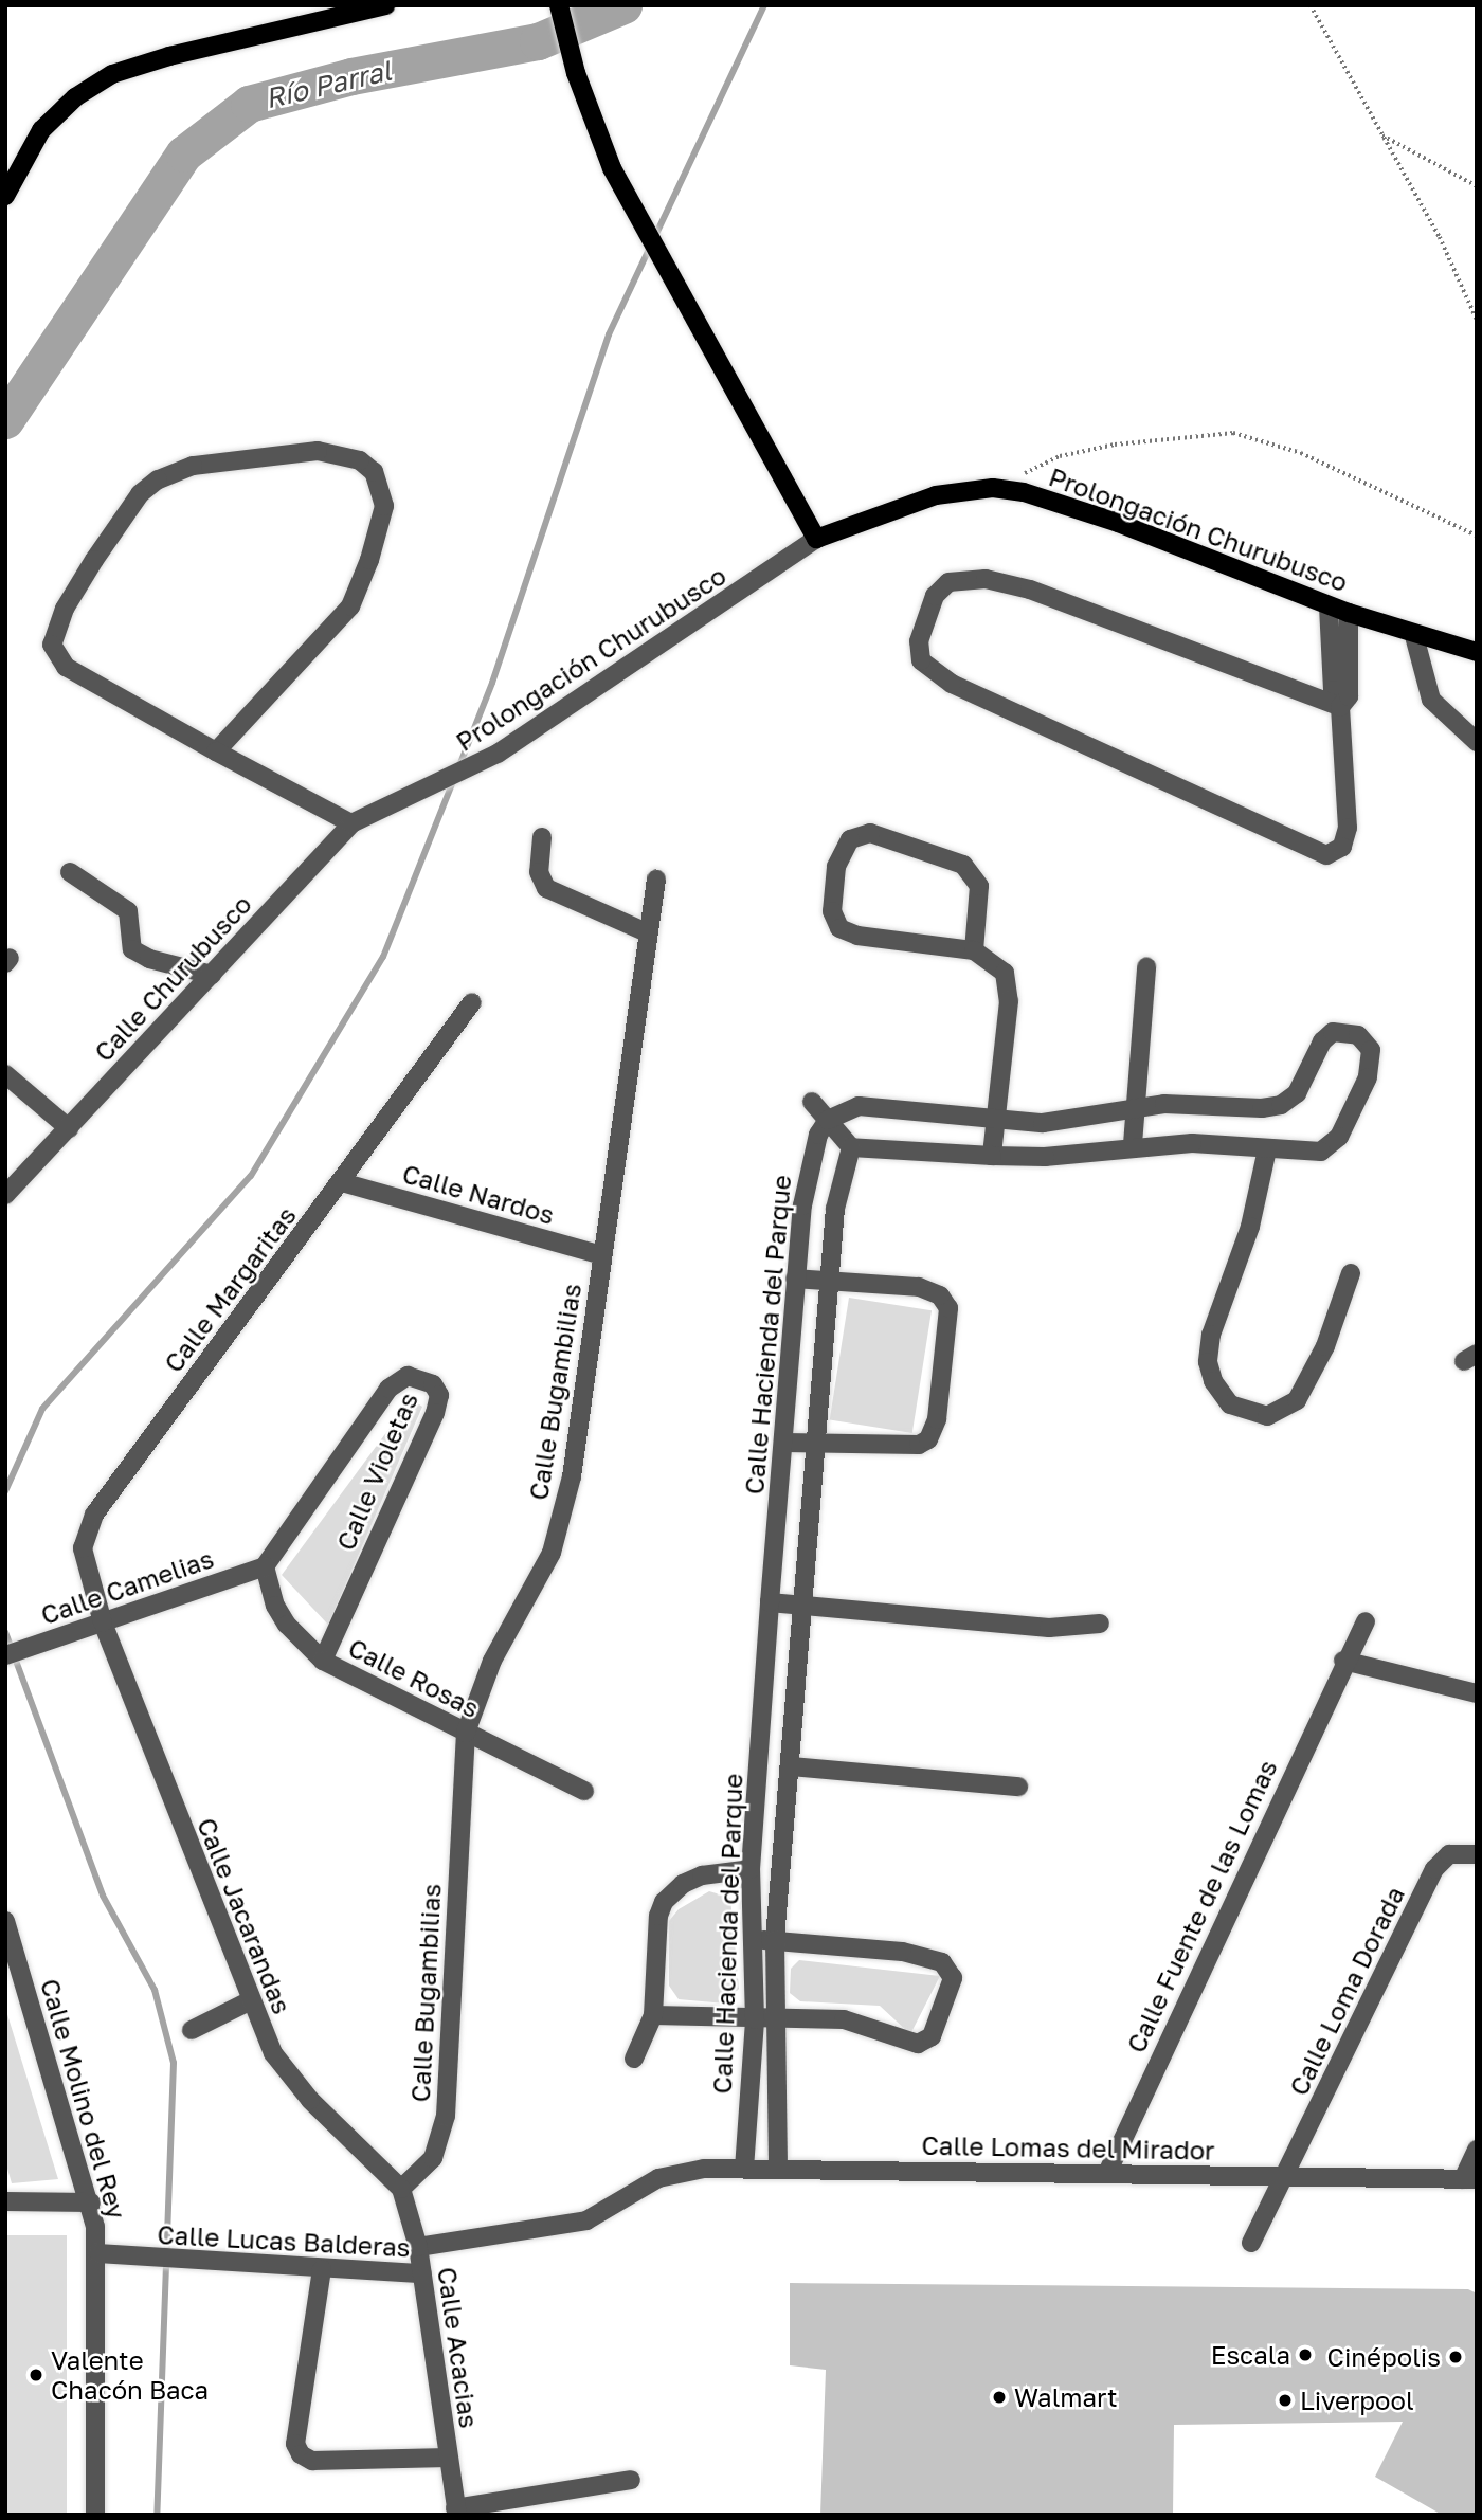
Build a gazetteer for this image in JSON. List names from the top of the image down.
{
  "streets": {
    "main road": ["Prolongación Churubusco"],
    "street": [
      "Calle Churubusco",
      "Calle Nardos",
      "Calle Margaritas",
      "Calle Hacienda del Parque",
      "Calle Bugambilias",
      "Calle Violetas",
      "Calle Camelias",
      "Calle Rosas",
      "Calle Fuente de las Lomas",
      "Calle Jacarandas",
      "Calle Loma Dorada",
      "Calle Molino del Rey",
      "Calle Lomas del Mirador",
      "Calle Lucas Balderas",
      "Calle Acacias"
    ]
  },
  "crossings": [
    ["Prolongación Churubusco", "Calle Churubusco"],
    ["Calle Nardos", "Calle Margaritas"],
    ["Calle Nardos", "Calle Bugambilias"],
    ["Calle Margaritas", "Calle Camelias"],
    ["Calle Margaritas", "Calle Jacarandas"],
    ["Calle Hacienda del Parque", "Calle Lomas del Mirador"],
    ["Calle Bugambilias", "Calle Rosas"],
    ["Calle Bugambilias", "Calle Jacarandas"],
    ["Calle Bugambilias", "Calle Acacias"],
    ["Calle Violetas", "Calle Camelias"],
    ["Calle Violetas", "Calle Rosas"],
    ["Calle Camelias", "Calle Rosas"],
    ["Calle Camelias", "Calle Jacarandas"],
    ["Calle Fuente de las Lomas", "Calle Lomas del Mirador"],
    ["Calle Jacarandas", "Calle Acacias"],
    ["Calle Loma Dorada", "Calle Lomas del Mirador"],
    ["Calle Molino del Rey", "Calle Lucas Balderas"],
    ["Calle Lomas del Mirador", "Calle Lucas Balderas"],
    ["Calle Lucas Balderas", "Calle Acacias"]
  ],
  "water": ["Río Parral"],
  "places": [
    "Escala",
    "Cinépolis",
    "Valente Chacón Baca",
    "Walmart",
    "Liverpool"
  ]
}
